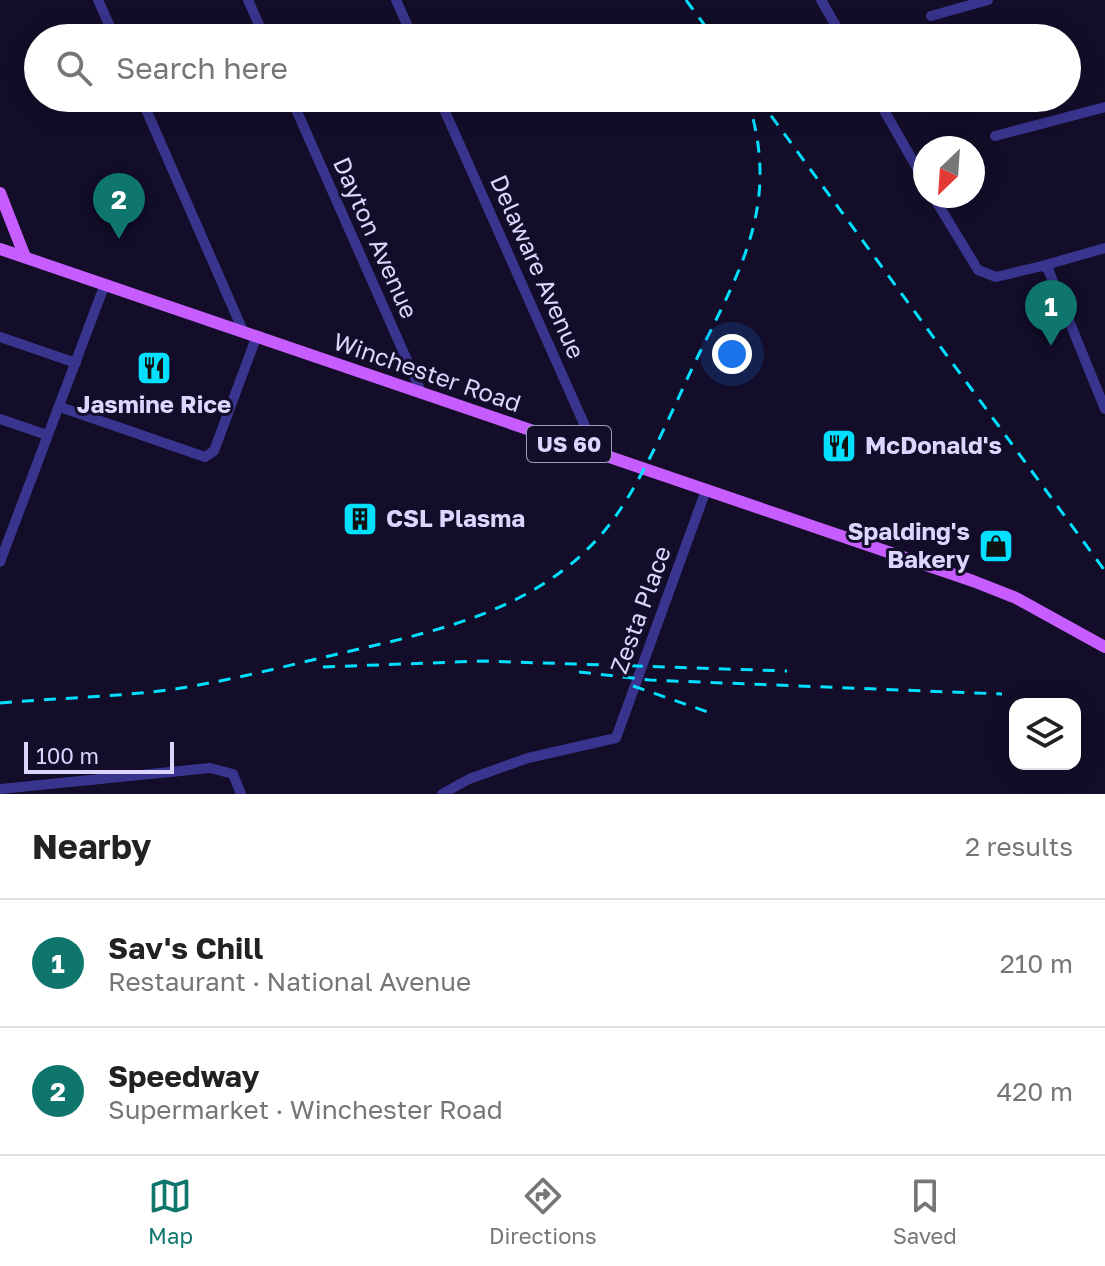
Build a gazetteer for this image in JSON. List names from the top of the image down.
{
  "streets": {
    "main road": ["Winchester Road", "US 60"],
    "street": ["Dayton Avenue", "Delaware Avenue", "Zesta Place"]
  },
  "crossings": [
    ["Dayton Avenue", "Winchester Road"],
    ["Delaware Avenue", "Winchester Road"],
    ["Winchester Road", "Zesta Place"]
  ],
  "places": {
    "restaurant": ["Jasmine Rice", "McDonald's"],
    "building": ["CSL Plasma"],
    "shop": ["Spalding's Bakery"]
  },
  "scale_bar": "100 m",
  "north": "bottom left",
  "page": {
    "search": "Search here",
    "pins": ["2", "1"],
    "scale": "100 m",
    "heading": ["Nearby", "2 results"],
    "list": [
      {
        "mark": "1",
        "name": "Sav's Chill",
        "note": "Restaurant · National Avenue",
        "value": "210 m"
      },
      {
        "mark": "2",
        "name": "Speedway",
        "note": "Supermarket · Winchester Road",
        "value": "420 m"
      }
    ],
    "nav": ["Map", "Directions", "Saved"]
  }
}
